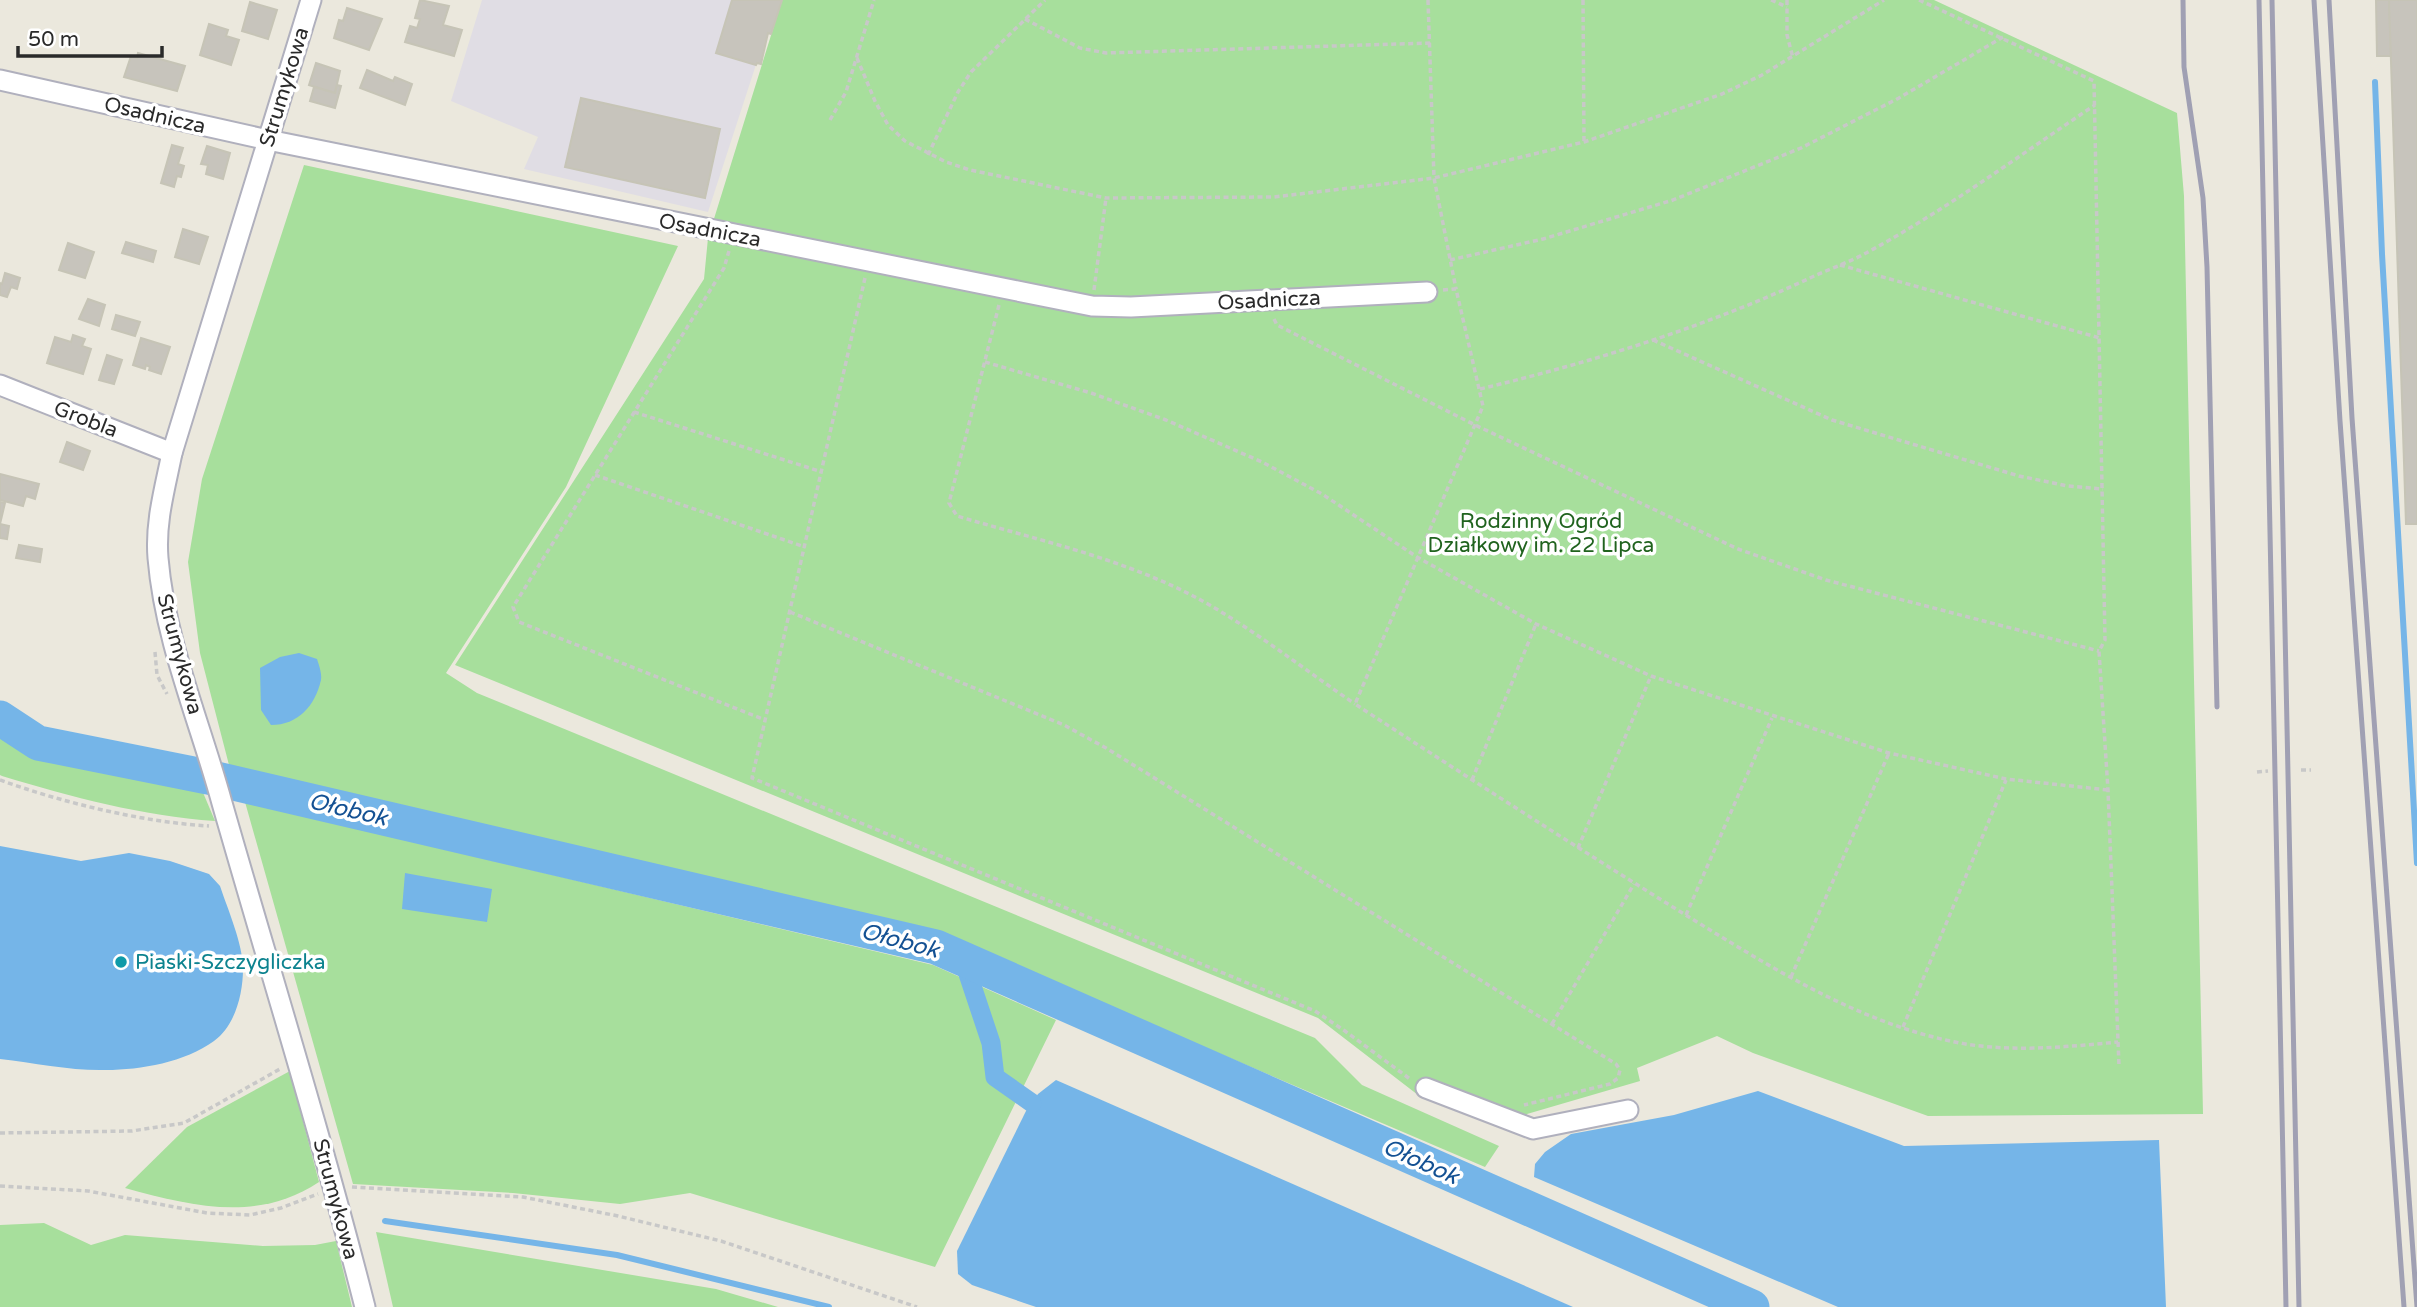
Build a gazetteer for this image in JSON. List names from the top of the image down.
{
  "streets": {
    "street": ["Strumykowa", "Osadnicza", "Grobla"]
  },
  "crossings": [
    ["Strumykowa", "Osadnicza"],
    ["Strumykowa", "Grobla"]
  ],
  "water": ["Ołobok"],
  "parks": ["Rodzinny Ogród Działkowy im. 22 Lipca"],
  "places": ["Piaski-Szczygliczka"],
  "scale_bar": "50 m"
}
